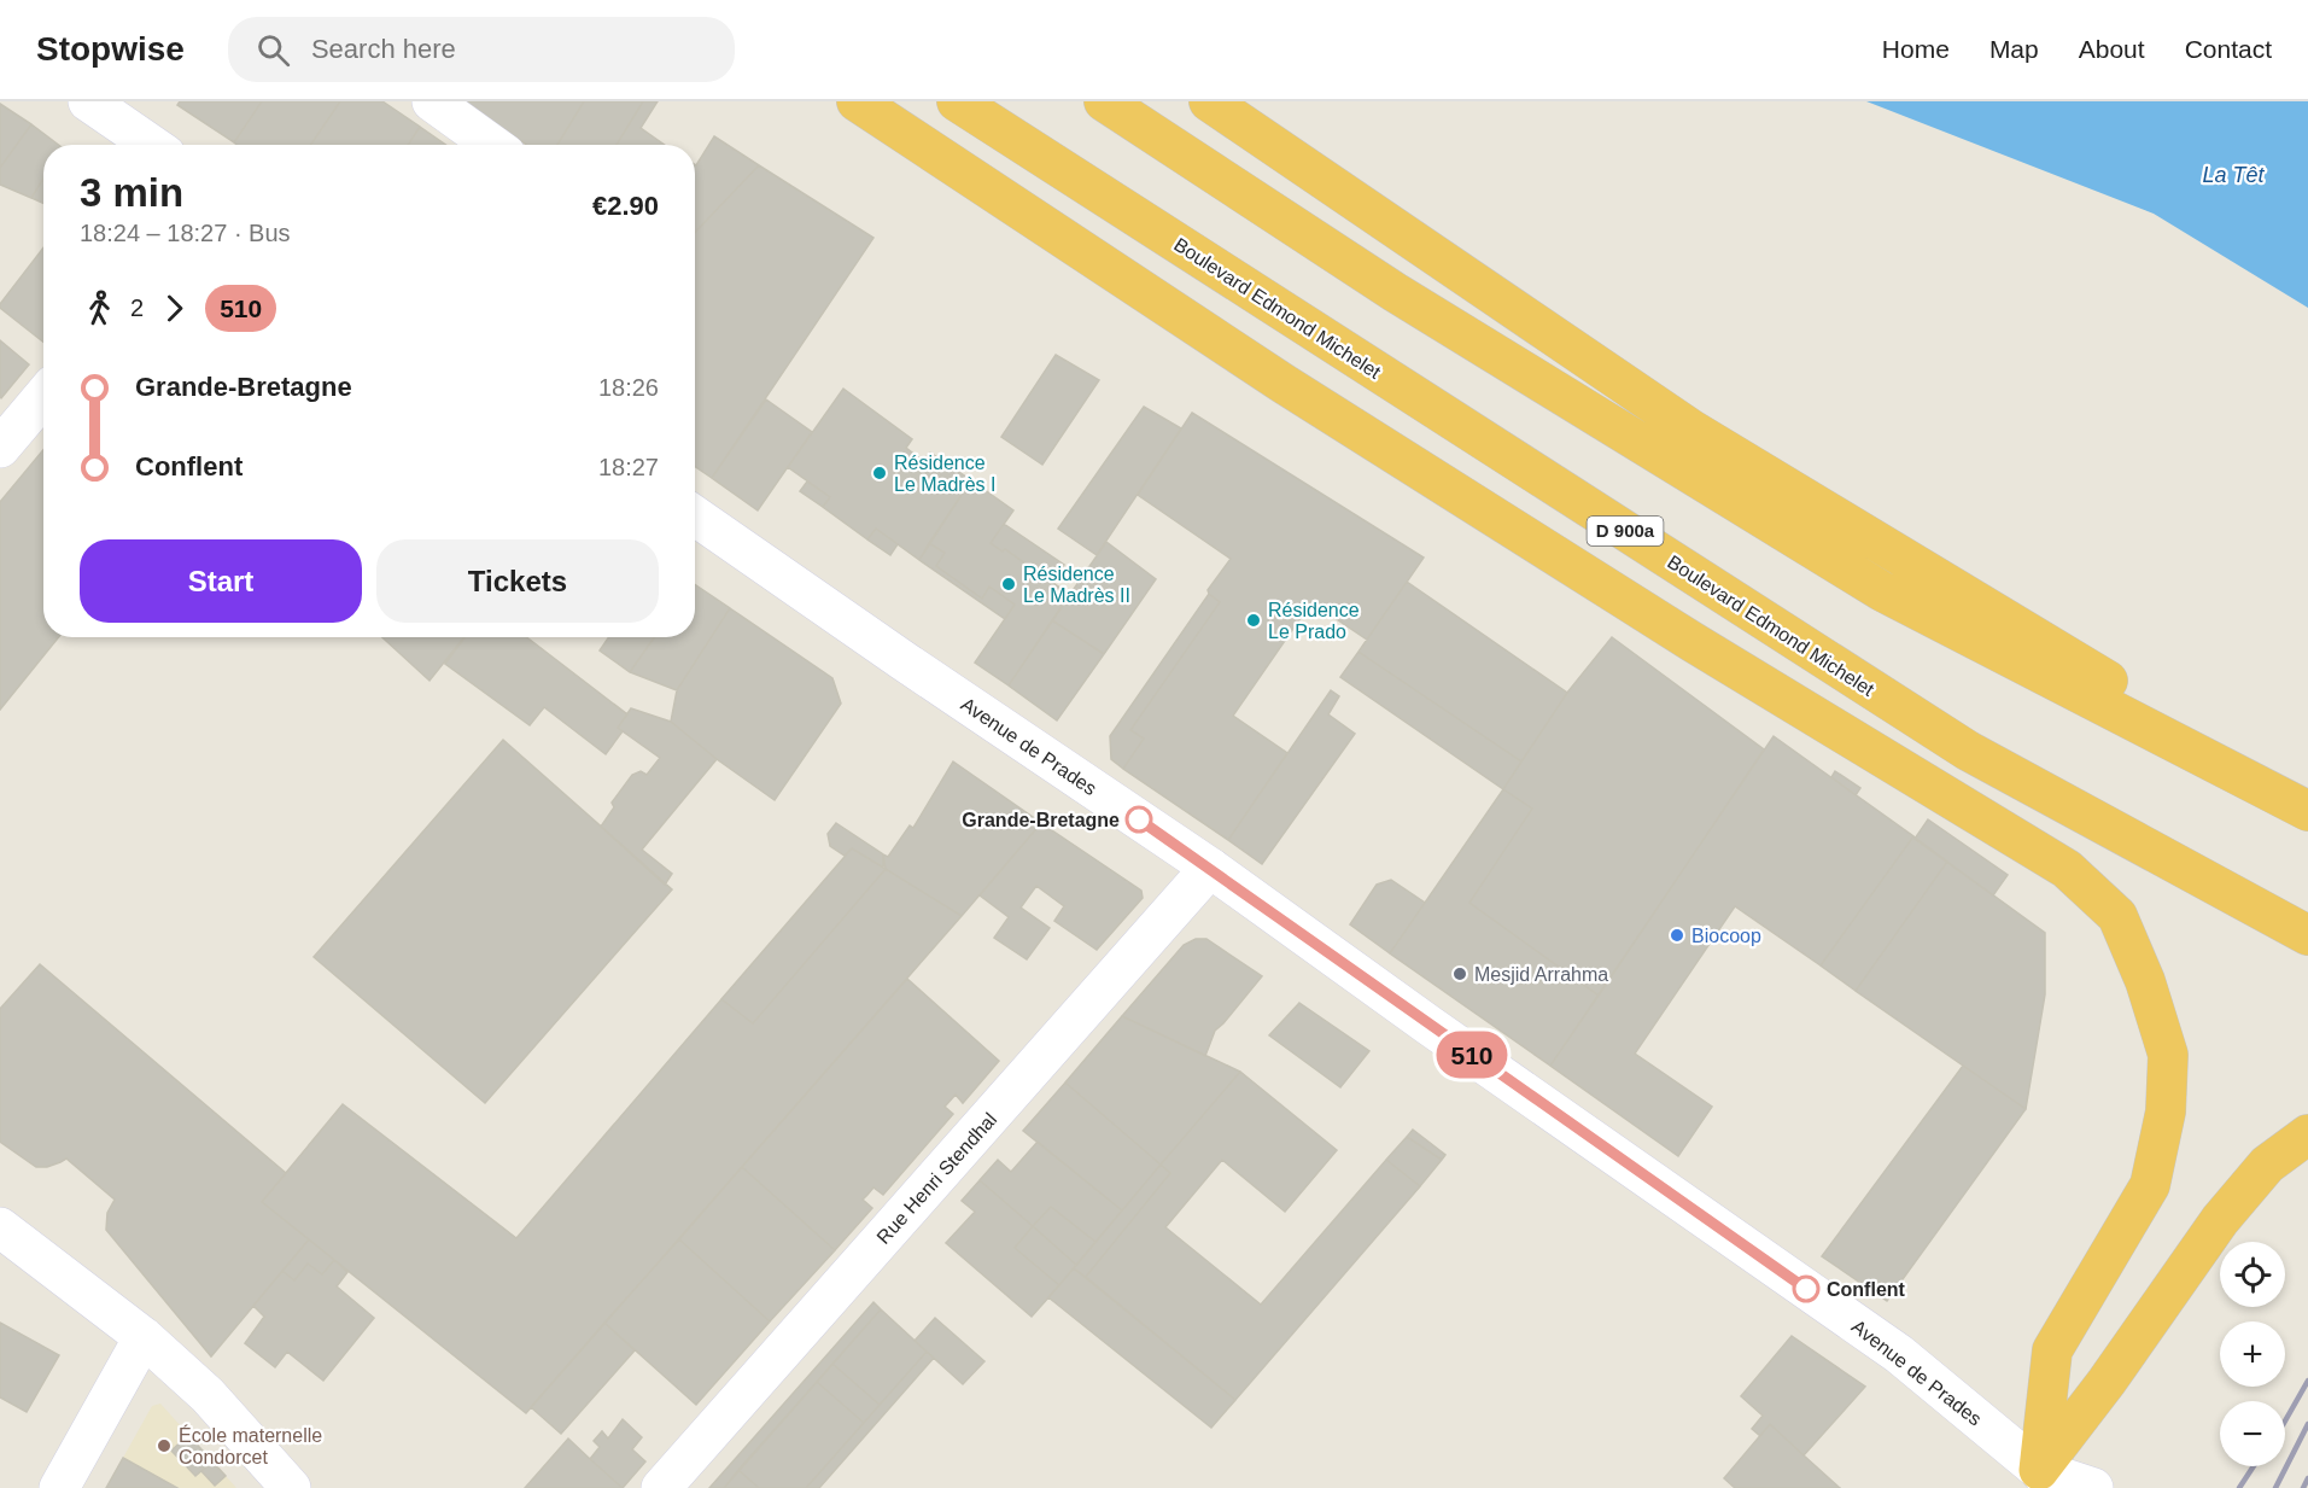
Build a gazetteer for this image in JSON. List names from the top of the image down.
{
  "streets": {
    "highway": ["Boulevard Edmond Michelet", "D 900a"],
    "main road": ["Avenue de Prades", "Rue Henri Stendhal"]
  },
  "crossings": [
    ["Avenue de Prades", "Rue Henri Stendhal"]
  ],
  "water": ["La Têt"],
  "places": [
    "Résidence Le Madrès I",
    "Résidence Le Madrès II",
    "Résidence Le Prado",
    "Grande-Bretagne",
    "Biocoop",
    "Mesjid Arrahma",
    "Conflent",
    "École maternelle Condorcet"
  ],
  "lines": ["bus line 510"],
  "page": {
    "header": "Stopwise",
    "search": "Search here",
    "nav": [
      "Home",
      "Map",
      "About",
      "Contact"
    ],
    "on_map": "510",
    "heading": ["3 min", "18:24 – 18:27 · Bus", "€2.90"],
    "legs": ["2", "510"],
    "list": [
      {
        "name": "Grande-Bretagne",
        "value": "18:26"
      },
      {
        "name": "Conflent",
        "value": "18:27"
      }
    ],
    "buttons": ["Start", "Tickets"],
    "map_buttons": ["+", "−"]
  }
}
